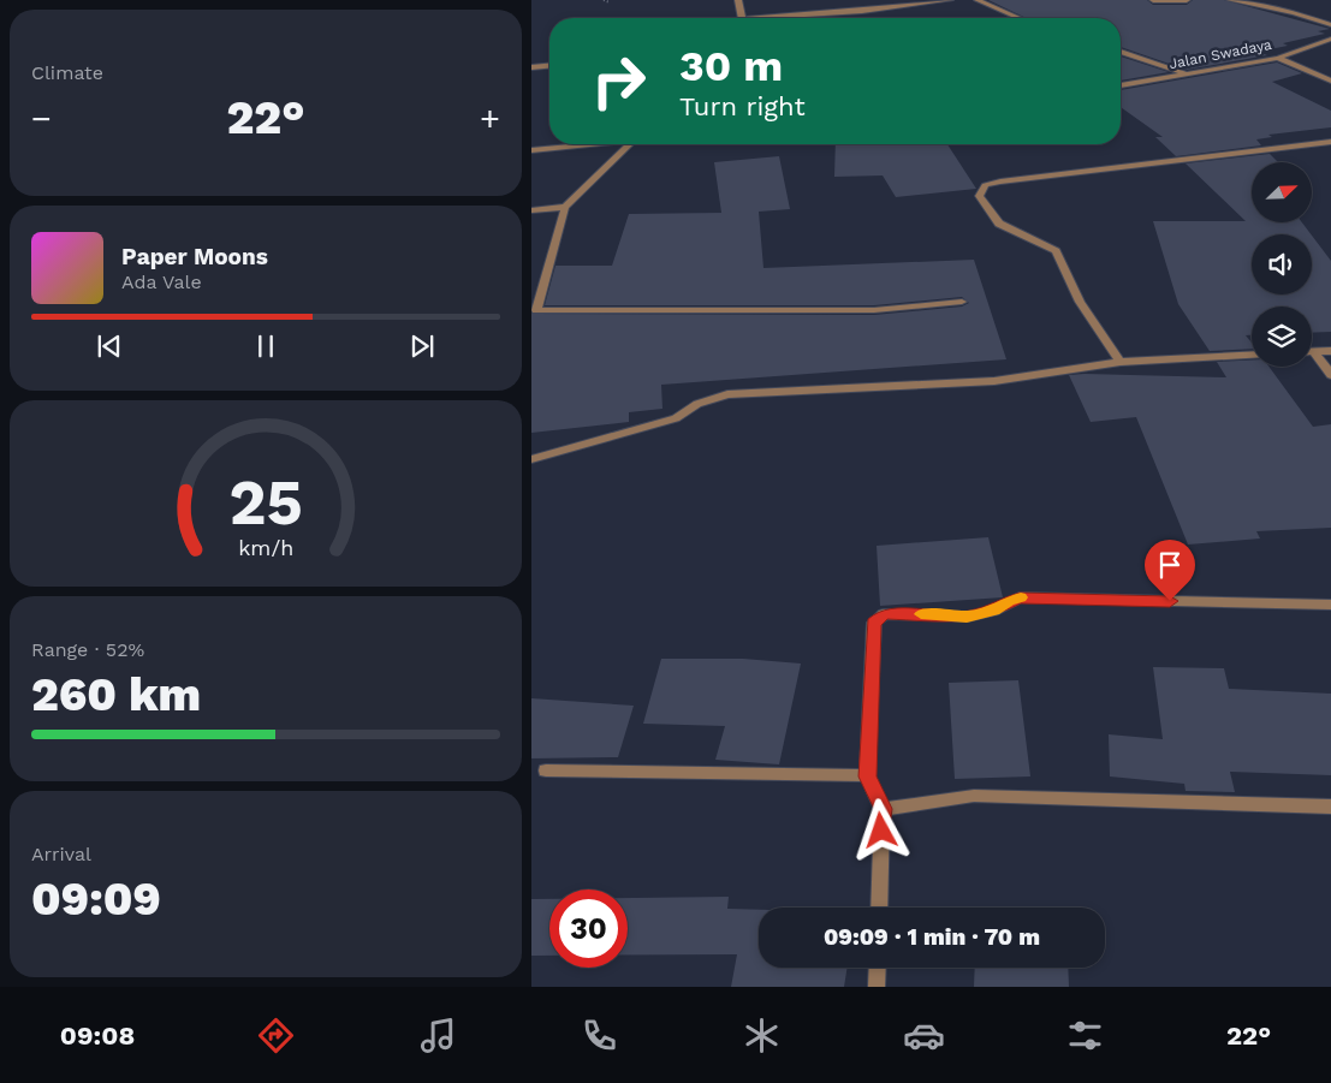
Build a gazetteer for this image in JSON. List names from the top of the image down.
{
  "streets": {
    "street": ["Jalan Swadaya"]
  },
  "north": "top right",
  "page": {
    "tile": [
      "Climate",
      ["Range · 52%", "260 km"],
      ["Arrival", "09:09"]
    ],
    "turn": ["30 m", "Turn right"],
    "heat": ["−", "22°", "+"],
    "song": ["Paper Moons", "Ada Vale"],
    "limit": "30",
    "trip": "09:09 · 1 min · 70 m",
    "tabs": ["09:08", "22°"],
    "gauge": ["25", "km/h"]
  }
}
